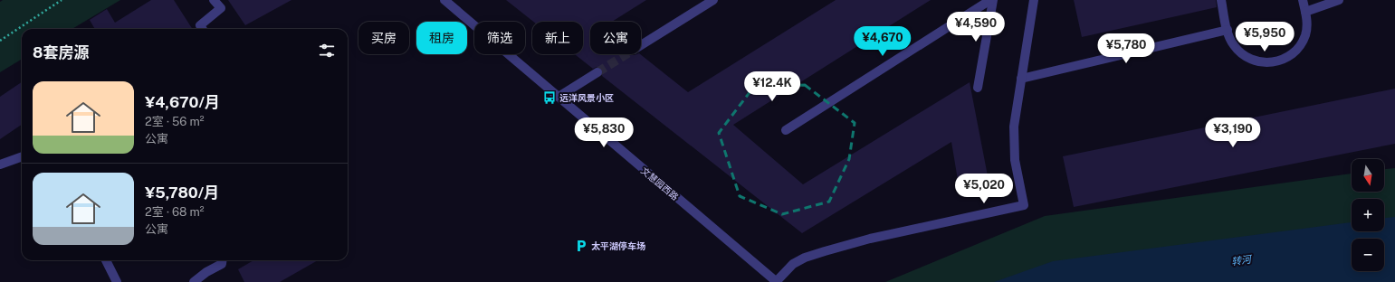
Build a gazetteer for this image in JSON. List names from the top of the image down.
{
  "streets": {
    "street": ["文慧园西路"]
  },
  "water": ["转河"],
  "places": {
    "bus stop": ["远洋风景小区"],
    "parking": ["太平湖停车场"]
  },
  "north": "bottom",
  "page": {
    "price": [
      "¥4,590",
      "¥5,950",
      "¥4,670",
      "¥5,780",
      "¥12.4K",
      "¥5,830",
      "¥3,190",
      "¥5,020"
    ],
    "chip": [
      "买房",
      "租房",
      "筛选",
      "新上",
      "公寓"
    ],
    "heading": "8套房源",
    "list": [
      {
        "name": "¥4,670/月",
        "note": "2室 · 56 m² · 公寓"
      },
      {
        "name": "¥5,780/月",
        "note": "2室 · 68 m² · 公寓"
      }
    ],
    "map_buttons": ["+", "−"]
  }
}
